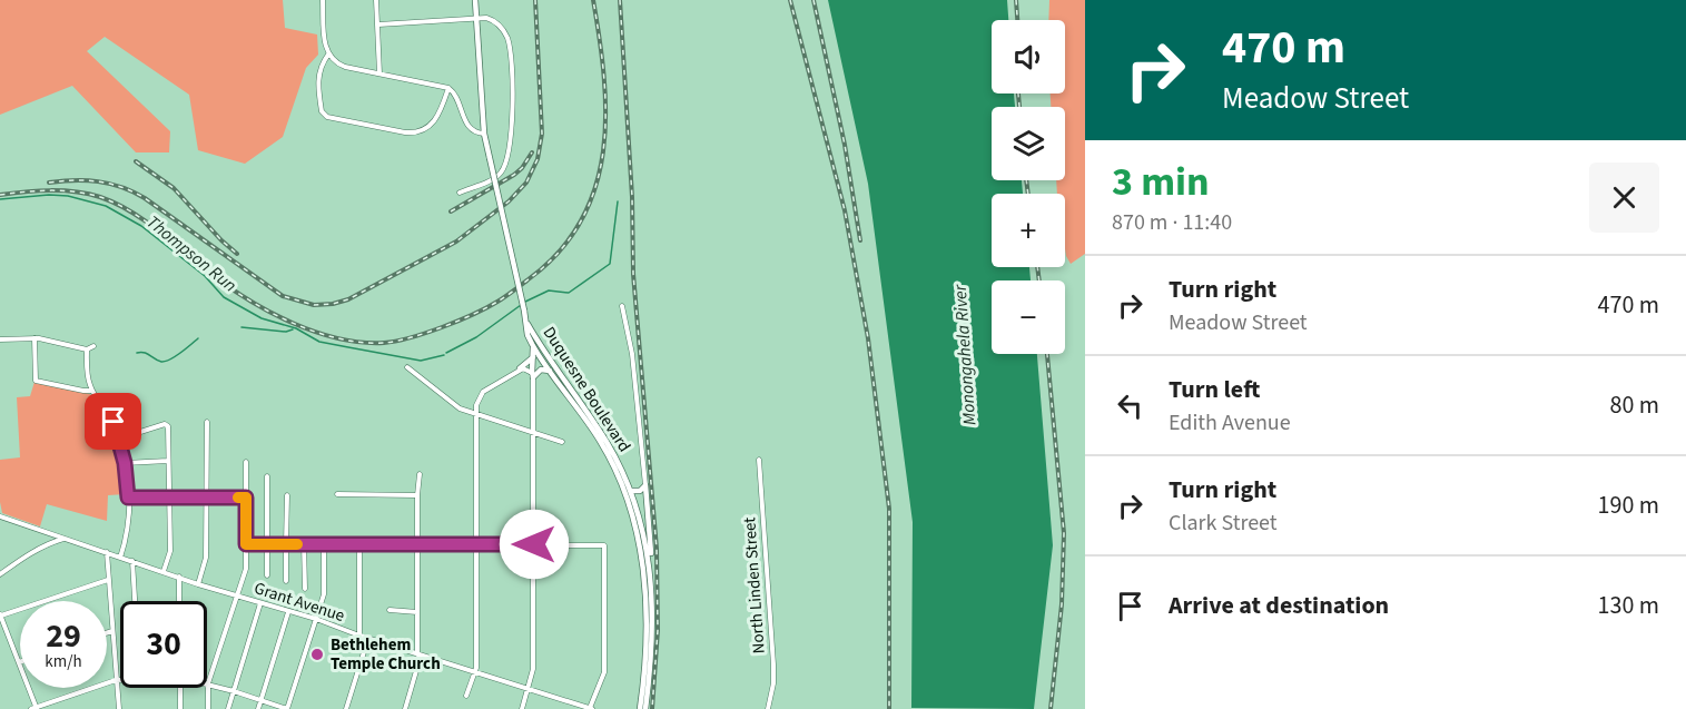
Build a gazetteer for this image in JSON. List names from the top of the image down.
{
  "streets": {
    "main road": ["Duquesne Boulevard"],
    "street": ["North Linden Street", "Grant Avenue"]
  },
  "water": ["Thompson Run", "Monongahela River"],
  "places": ["Bethlehem Temple Church"],
  "page": {
    "turn": ["470 m", "Meadow Street"],
    "map_buttons": ["+", "−"],
    "heading": ["3 min", "870 m · 11:40"],
    "list": [
      {
        "name": "Turn right",
        "note": "Meadow Street",
        "value": "470 m"
      },
      {
        "name": "Turn left",
        "note": "Edith Avenue",
        "value": "80 m"
      },
      {
        "name": "Turn right",
        "note": "Clark Street",
        "value": "190 m"
      },
      {
        "name": "Arrive at destination",
        "value": "130 m"
      }
    ],
    "speed": "29 km/h",
    "limit": "30"
  }
}
